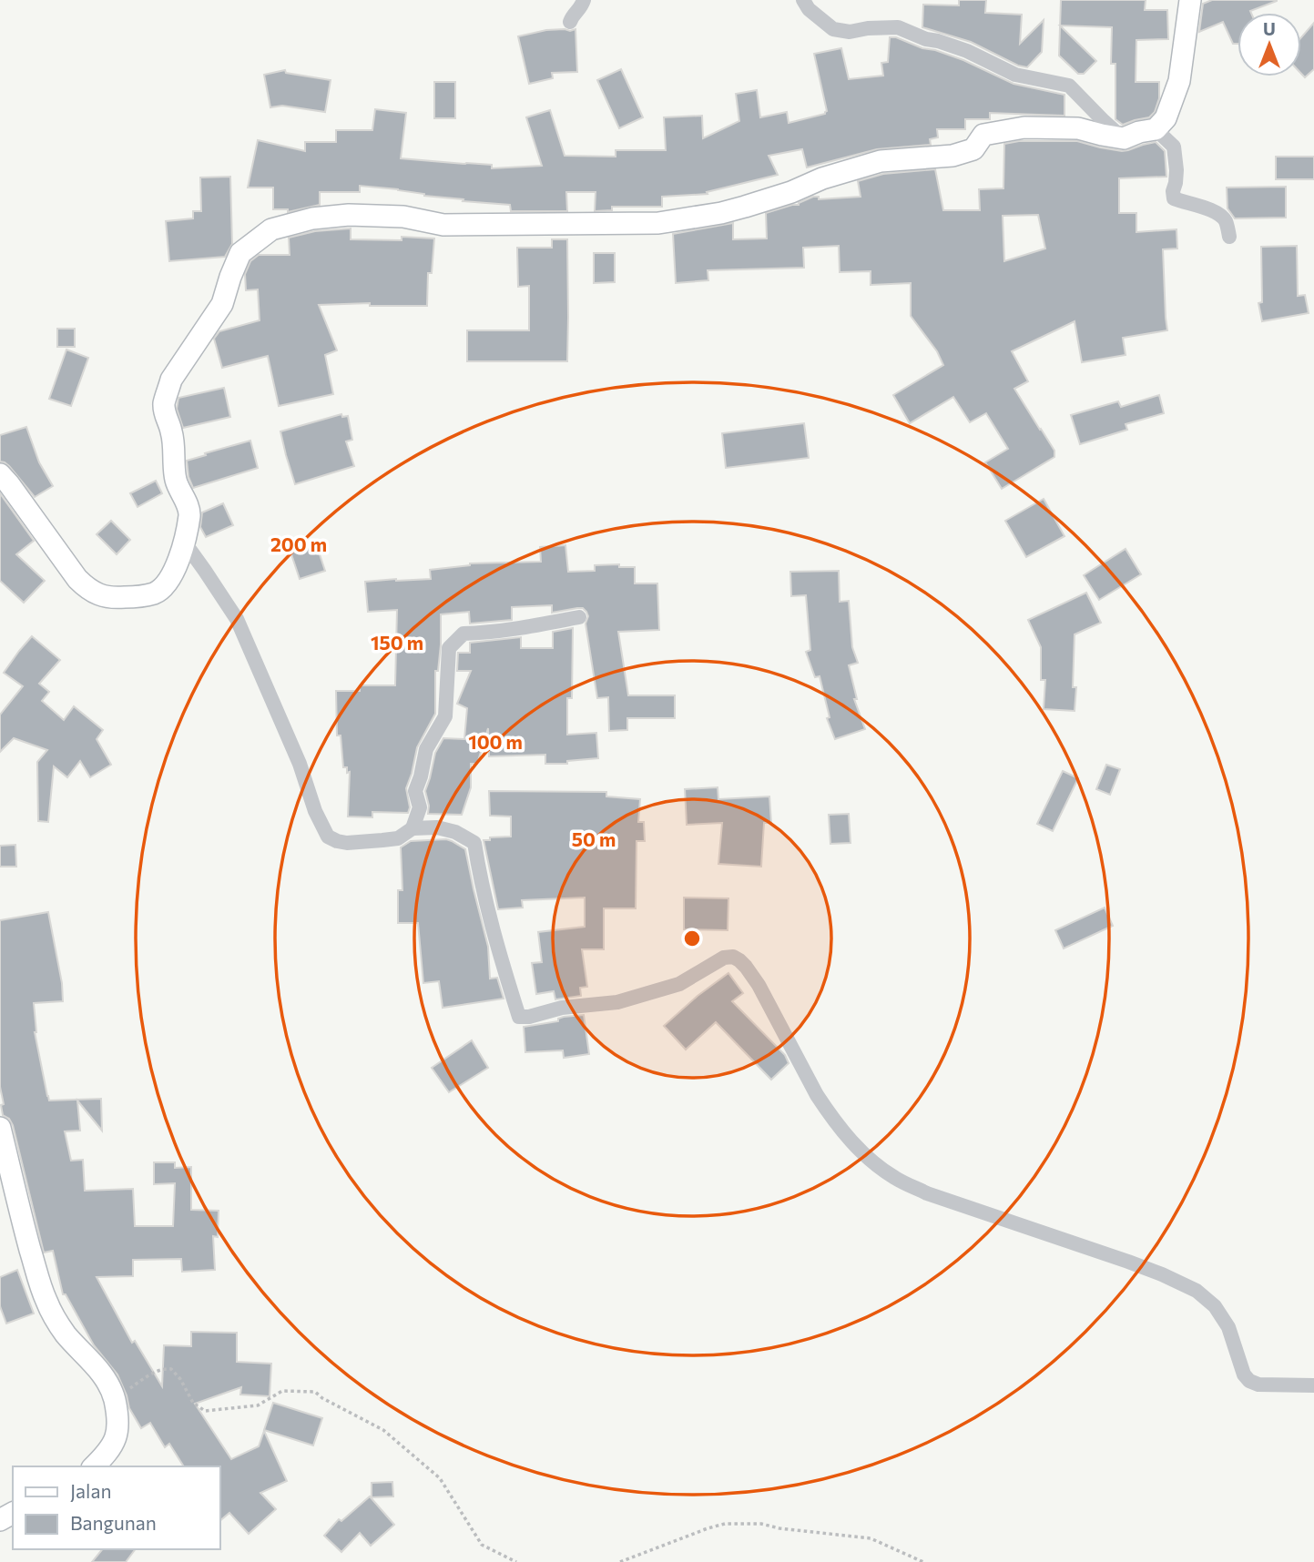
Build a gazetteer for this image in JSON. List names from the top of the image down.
{
  "legend": ["Jalan", "Bangunan"],
  "north": "top",
  "rings": [
    "200 m",
    "150 m",
    "100 m",
    "50 m"
  ]
}
